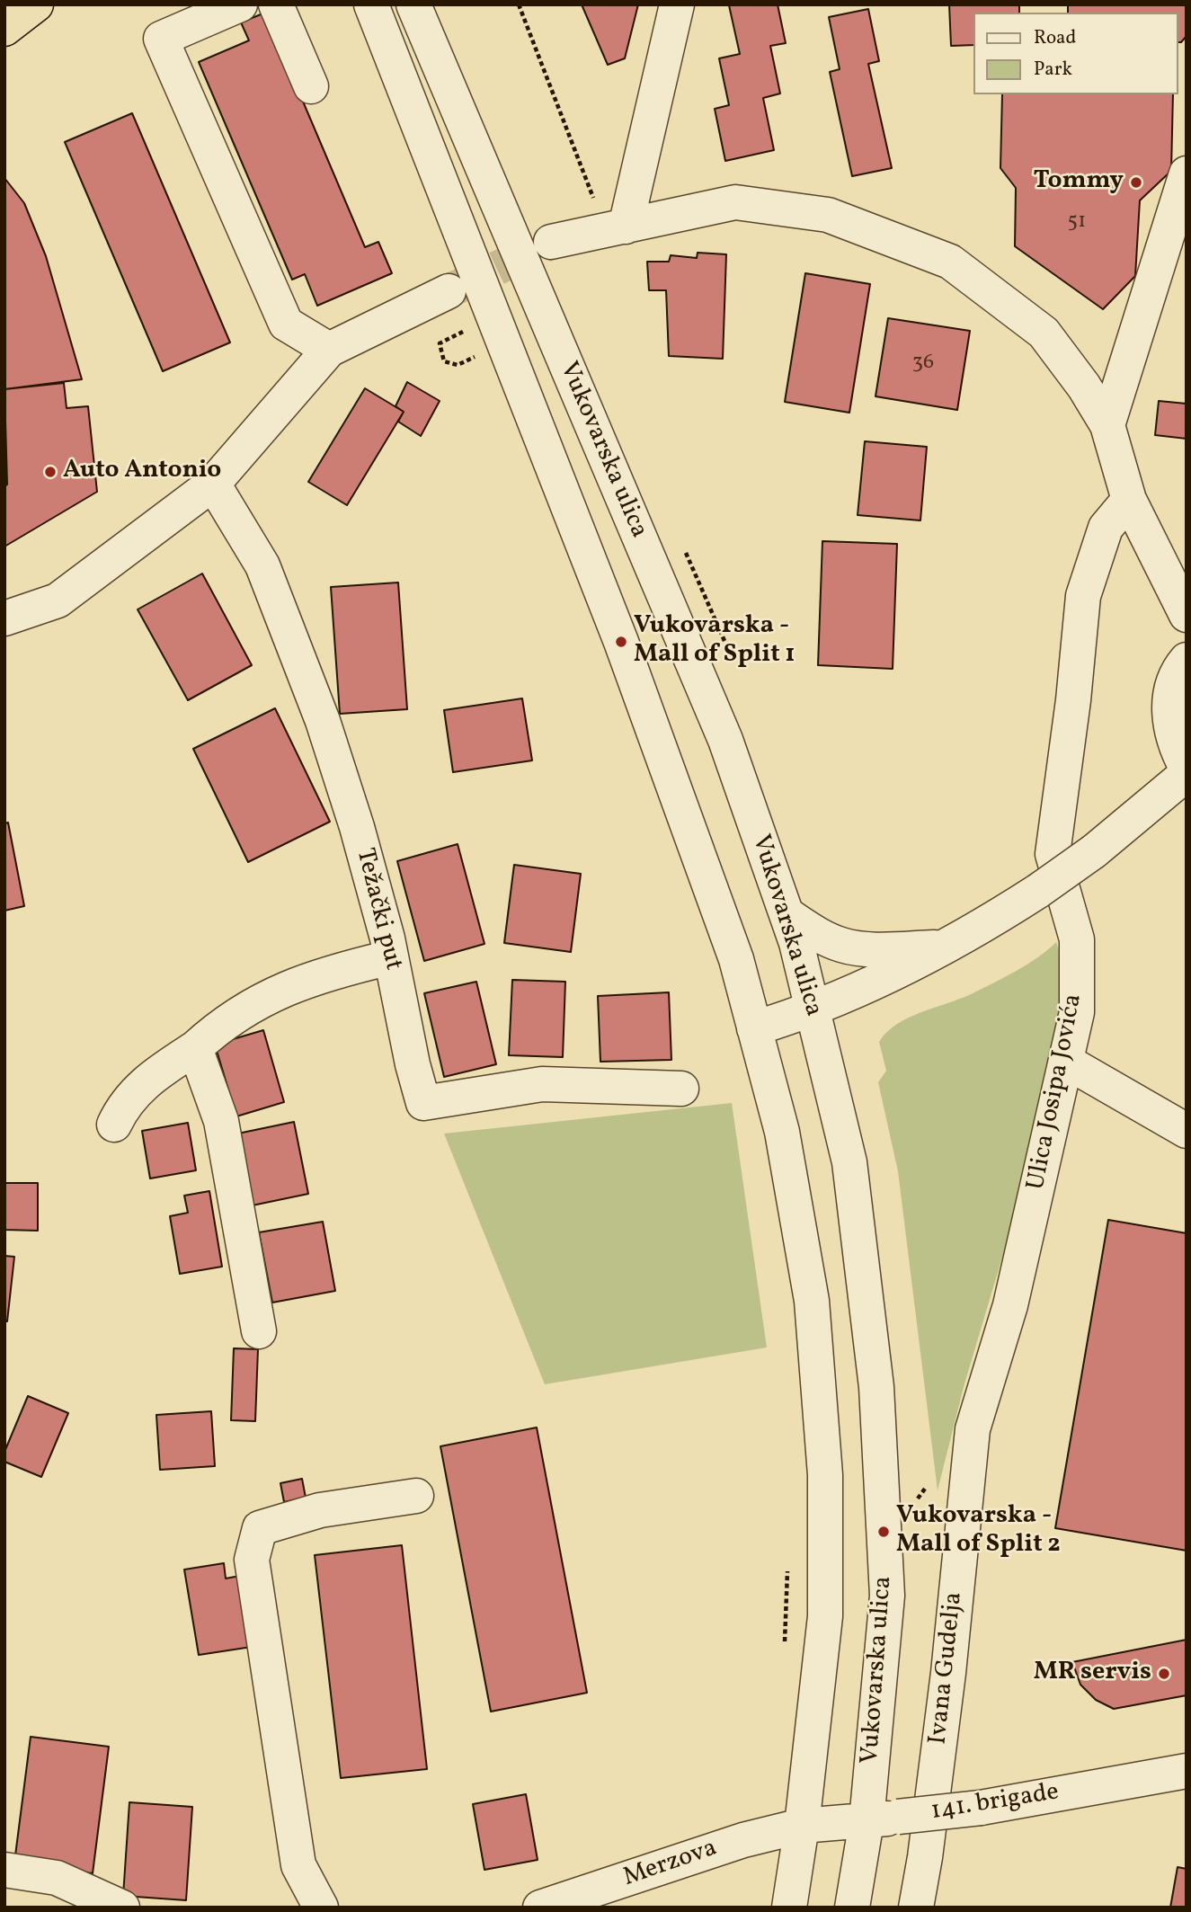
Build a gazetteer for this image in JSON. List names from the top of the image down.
{
  "streets": {
    "street": [
      "Vukovarska ulica",
      "Težački put",
      "Ulica Josipa Jovića",
      "Ivana Gudelja",
      "141. brigade",
      "Merzova"
    ]
  },
  "crossings": [
    ["Vukovarska ulica", "141. brigade"],
    ["Vukovarska ulica", "Merzova"],
    ["Ulica Josipa Jovića", "Ivana Gudelja"],
    ["141. brigade", "Merzova"]
  ],
  "places": [
    "Tommy",
    "Auto Antonio",
    "Vukovarska - Mall of Split 1",
    "Vukovarska - Mall of Split 2",
    "MR servis"
  ],
  "house_numbers": ["51", "36"],
  "legend": ["Road", "Park"]
}
